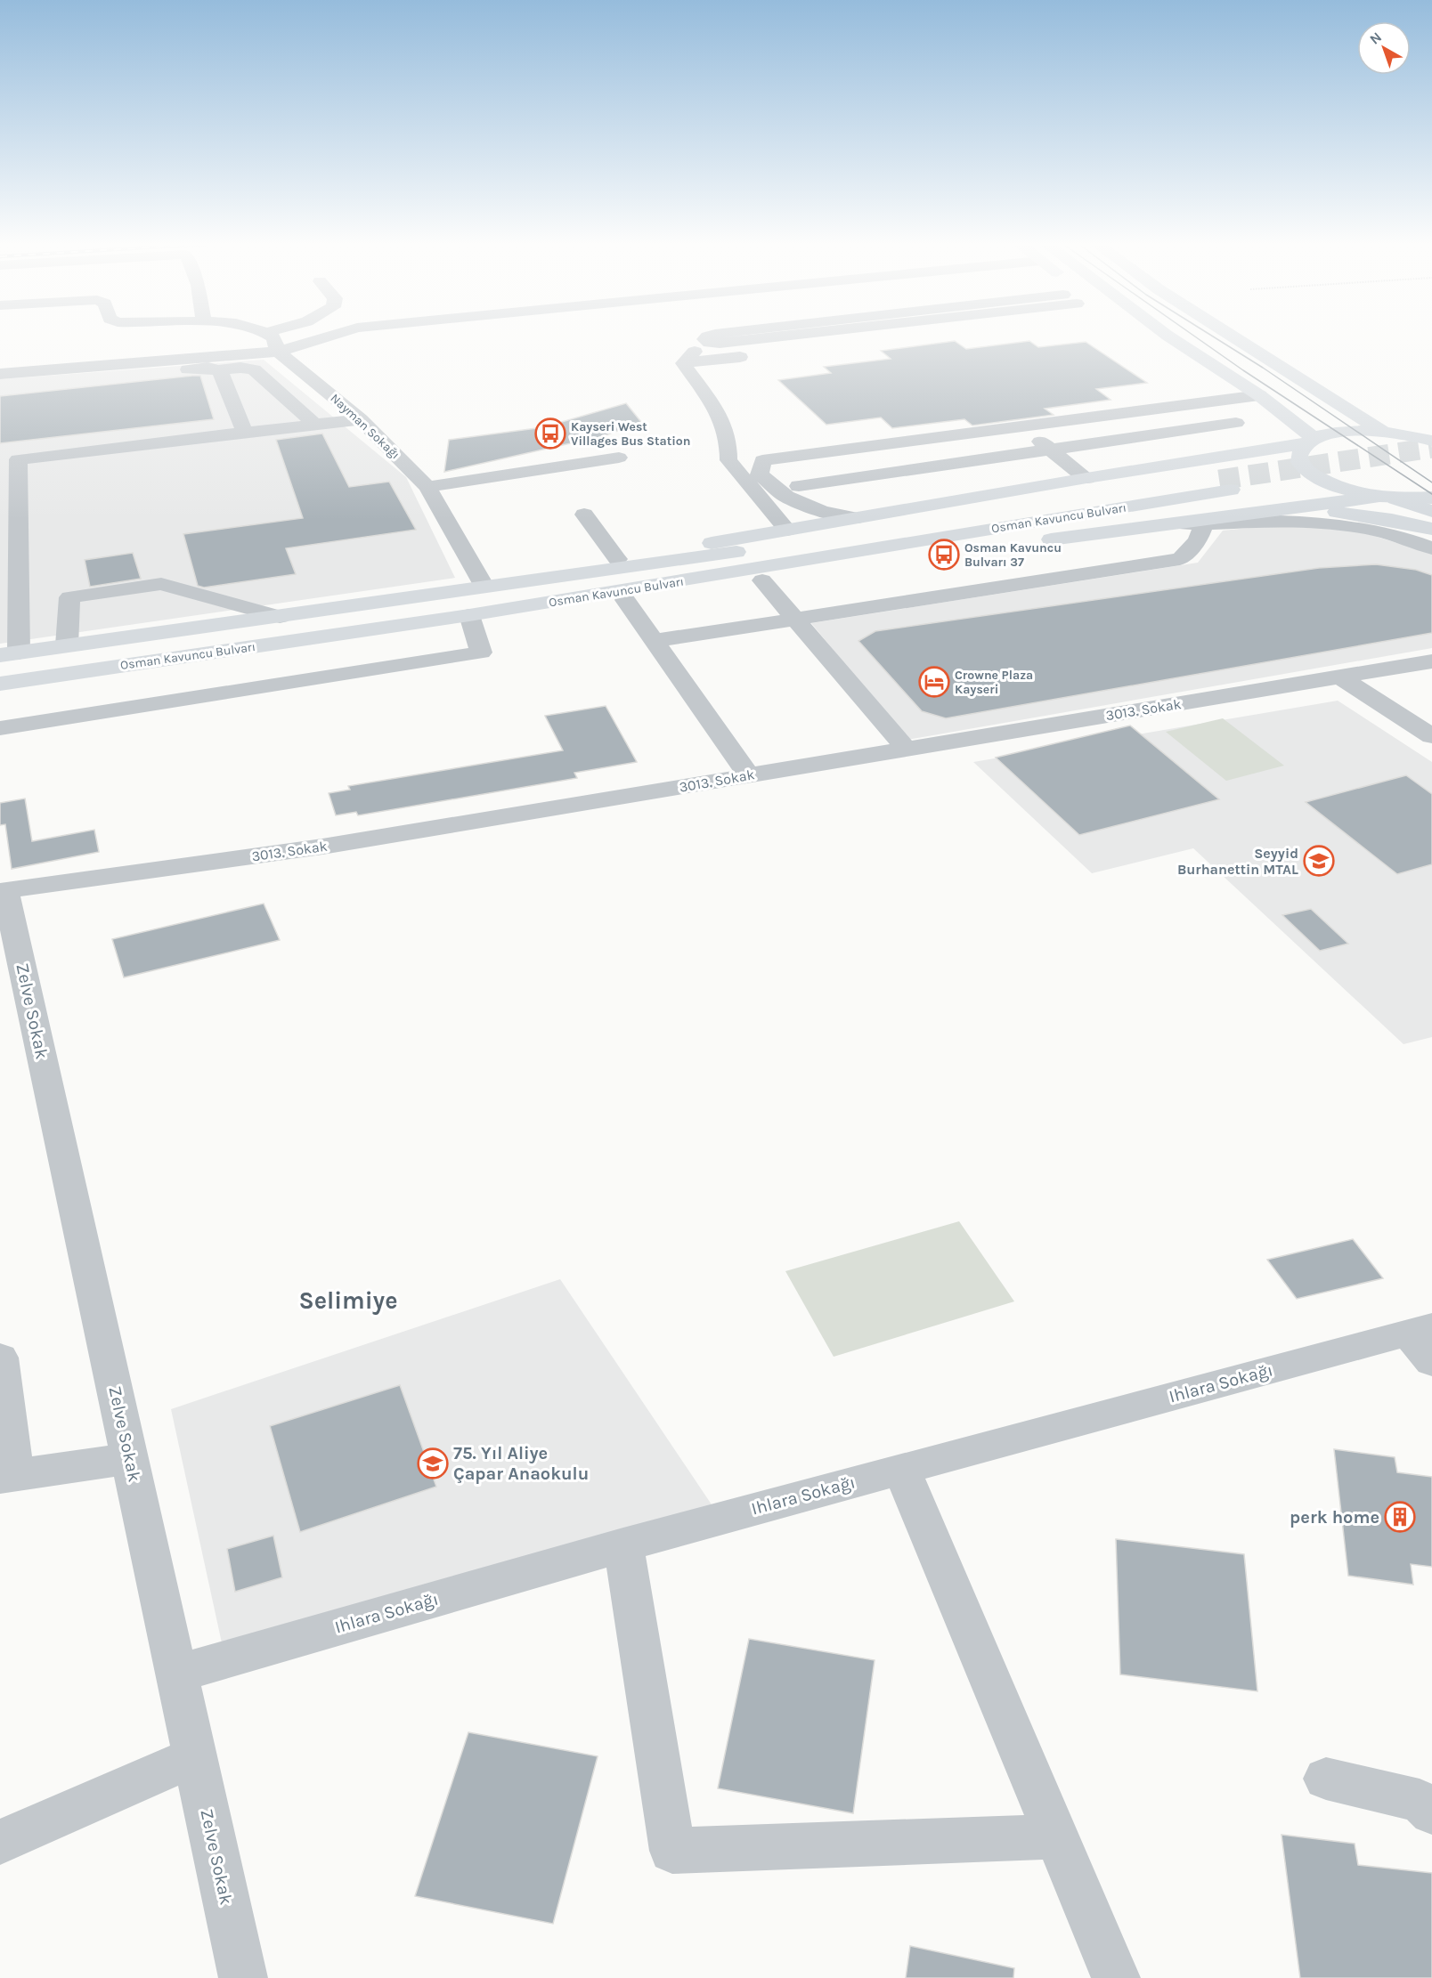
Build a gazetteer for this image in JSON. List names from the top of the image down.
{
  "streets": {
    "main road": ["Osman Kavuncu Bulvarı"],
    "street": [
      "Nayman Sokağı",
      "3013. Sokak",
      "Zelve Sokak",
      "Ihlara Sokağı"
    ]
  },
  "crossings": [
    ["Nayman Sokağı", "Osman Kavuncu Bulvarı"],
    ["3013. Sokak", "Zelve Sokak"],
    ["Zelve Sokak", "Ihlara Sokağı"]
  ],
  "districts": ["Selimiye"],
  "places": {
    "bus stop": ["Kayseri West Villages Bus Station", "Osman Kavuncu Bulvarı 37"],
    "hotel": ["Crowne Plaza Kayseri"],
    "school or university": ["Seyyid Burhanettin MTAL", "75. Yıl Aliye Çapar Anaokulu"],
    "building": ["perk home"]
  },
  "north": "top left"
}
